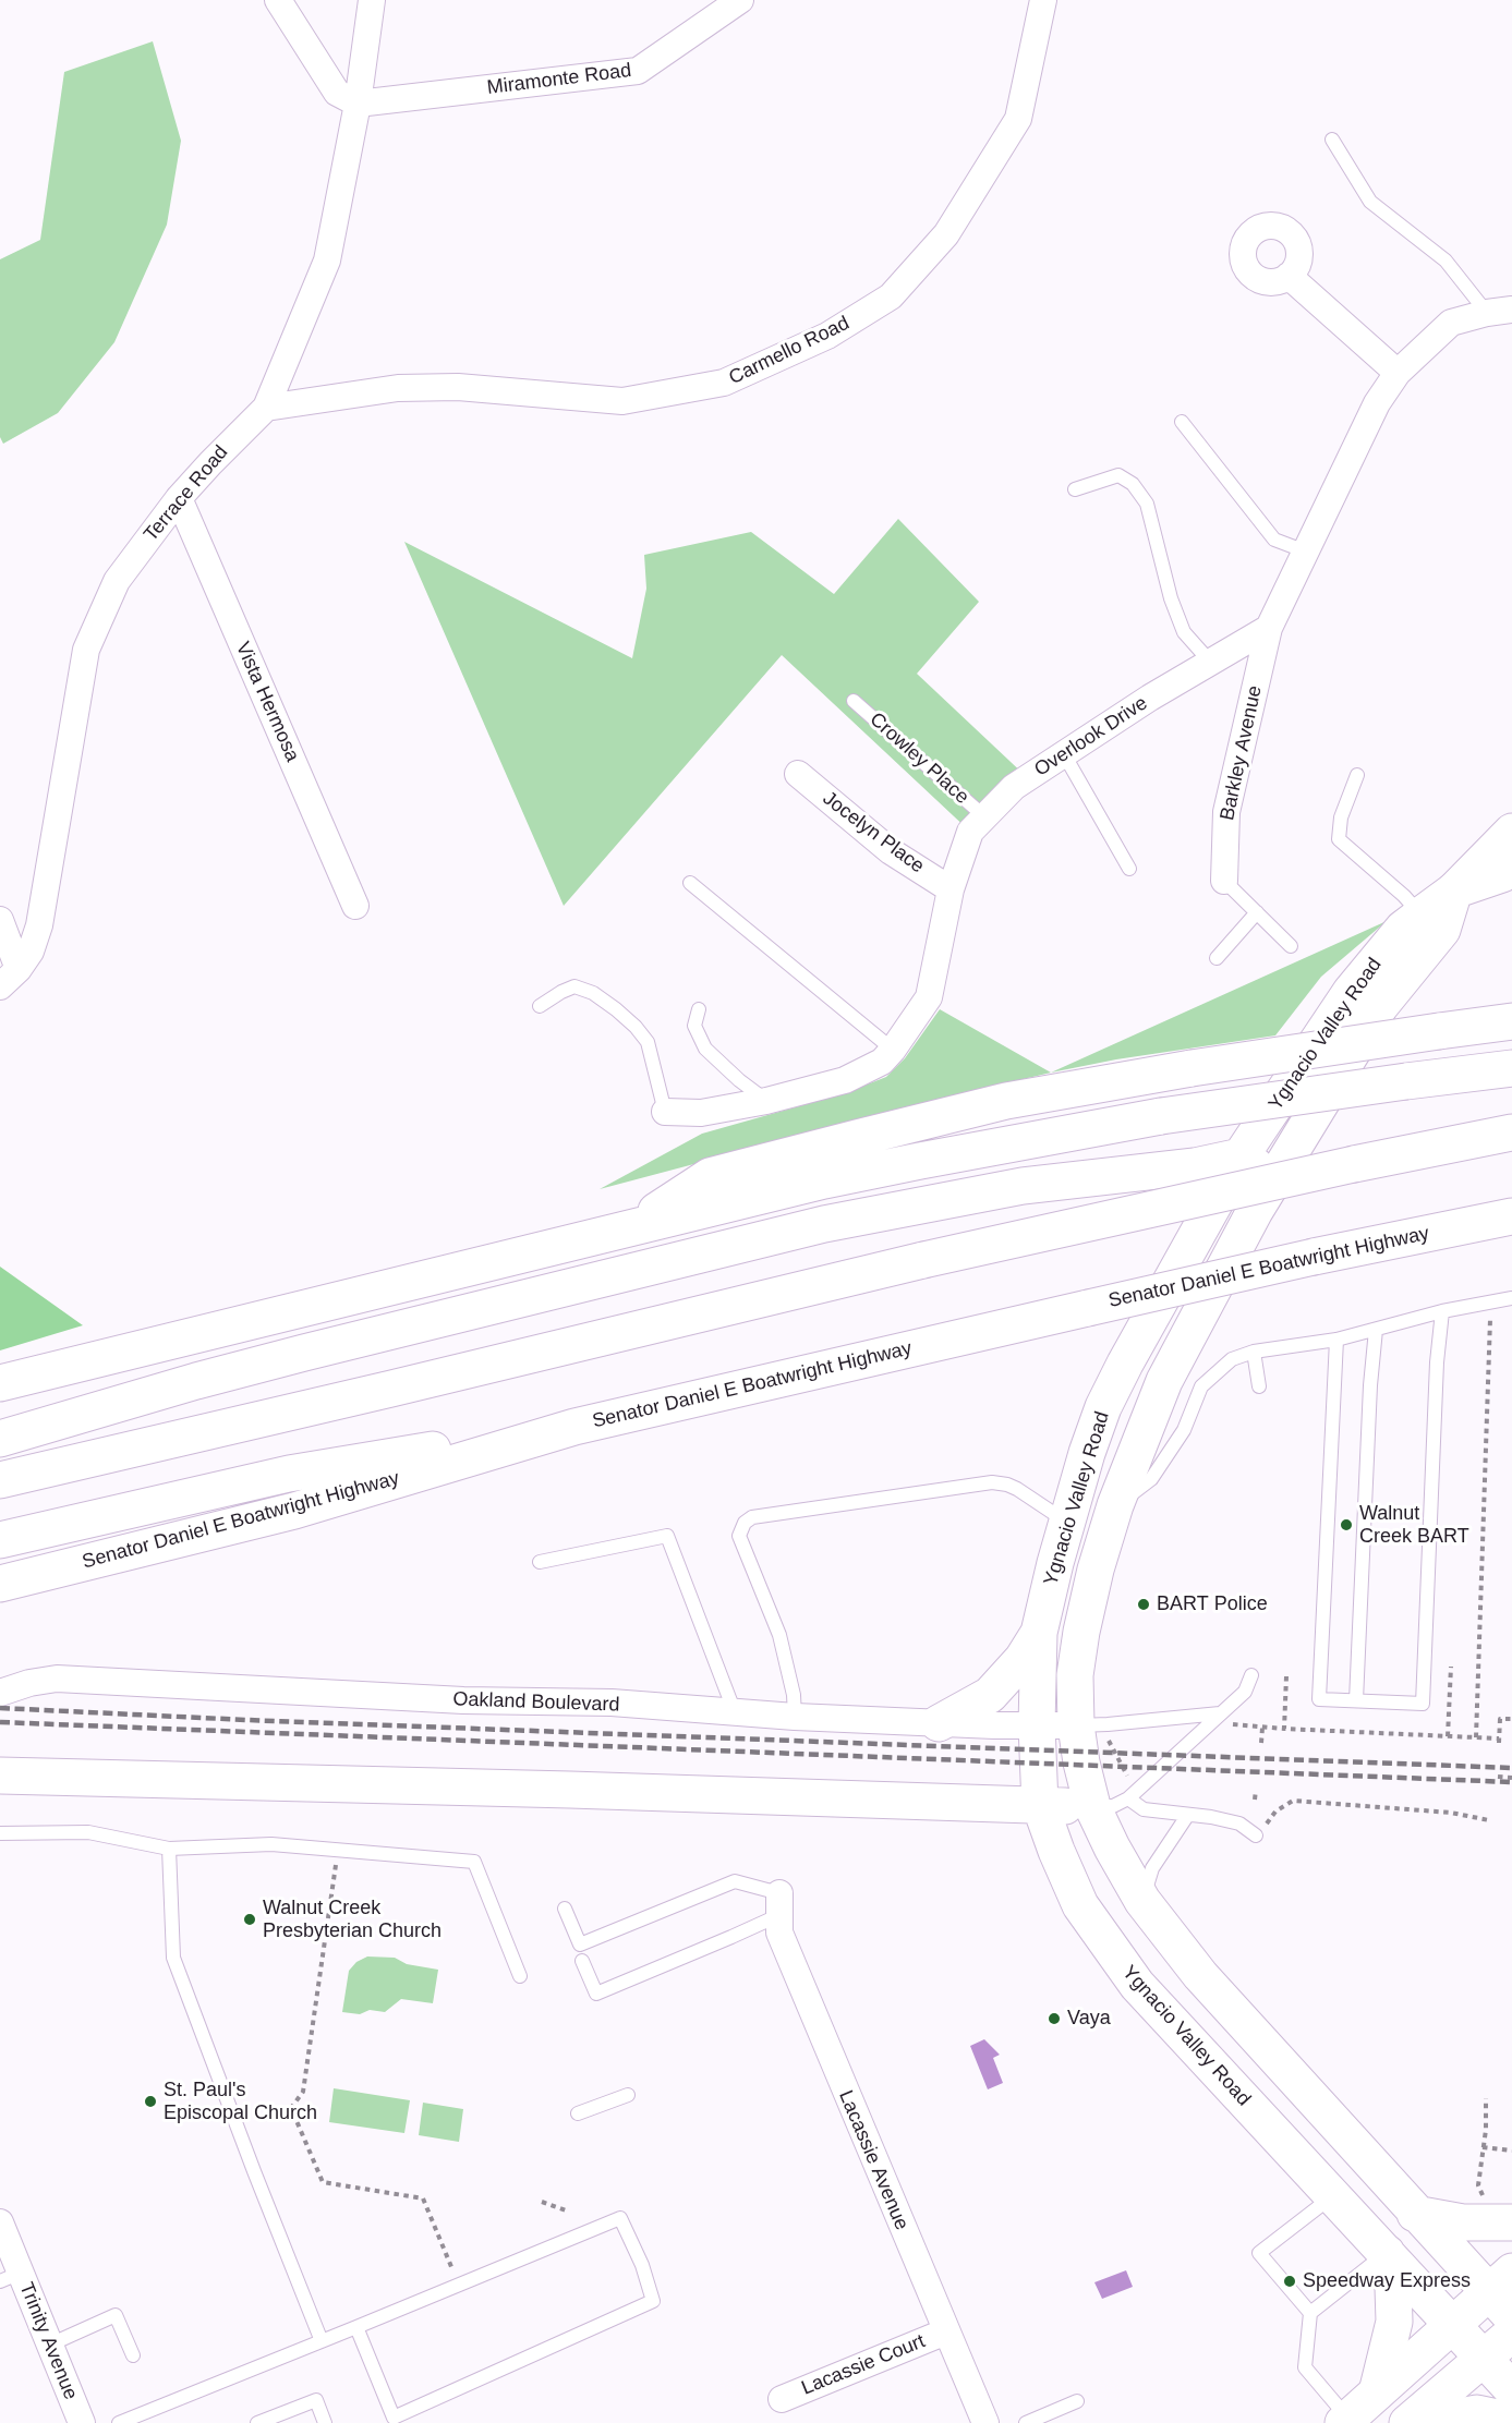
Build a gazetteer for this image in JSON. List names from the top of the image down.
{
  "streets": {
    "main road": ["Ygnacio Valley Road", "Senator Daniel E Boatwright Highway"],
    "street": [
      "Miramonte Road",
      "Carmello Road",
      "Terrace Road",
      "Vista Hermosa",
      "Overlook Drive",
      "Barkley Avenue",
      "Jocelyn Place",
      "Oakland Boulevard",
      "Lacassie Avenue",
      "Trinity Avenue",
      "Lacassie Court"
    ],
    "lane": ["Crowley Place"]
  },
  "crossings": [
    ["Miramonte Road", "Terrace Road"],
    ["Carmello Road", "Terrace Road"],
    ["Terrace Road", "Vista Hermosa"],
    ["Overlook Drive", "Barkley Avenue"],
    ["Overlook Drive", "Crowley Place"],
    ["Overlook Drive", "Jocelyn Place"],
    ["Ygnacio Valley Road", "Oakland Boulevard"],
    ["Lacassie Avenue", "Lacassie Court"]
  ],
  "places": [
    "Walnut Creek BART",
    "BART Police",
    "Walnut Creek Presbyterian Church",
    "Vaya",
    "St. Paul's Episcopal Church",
    "Speedway Express"
  ]
}
